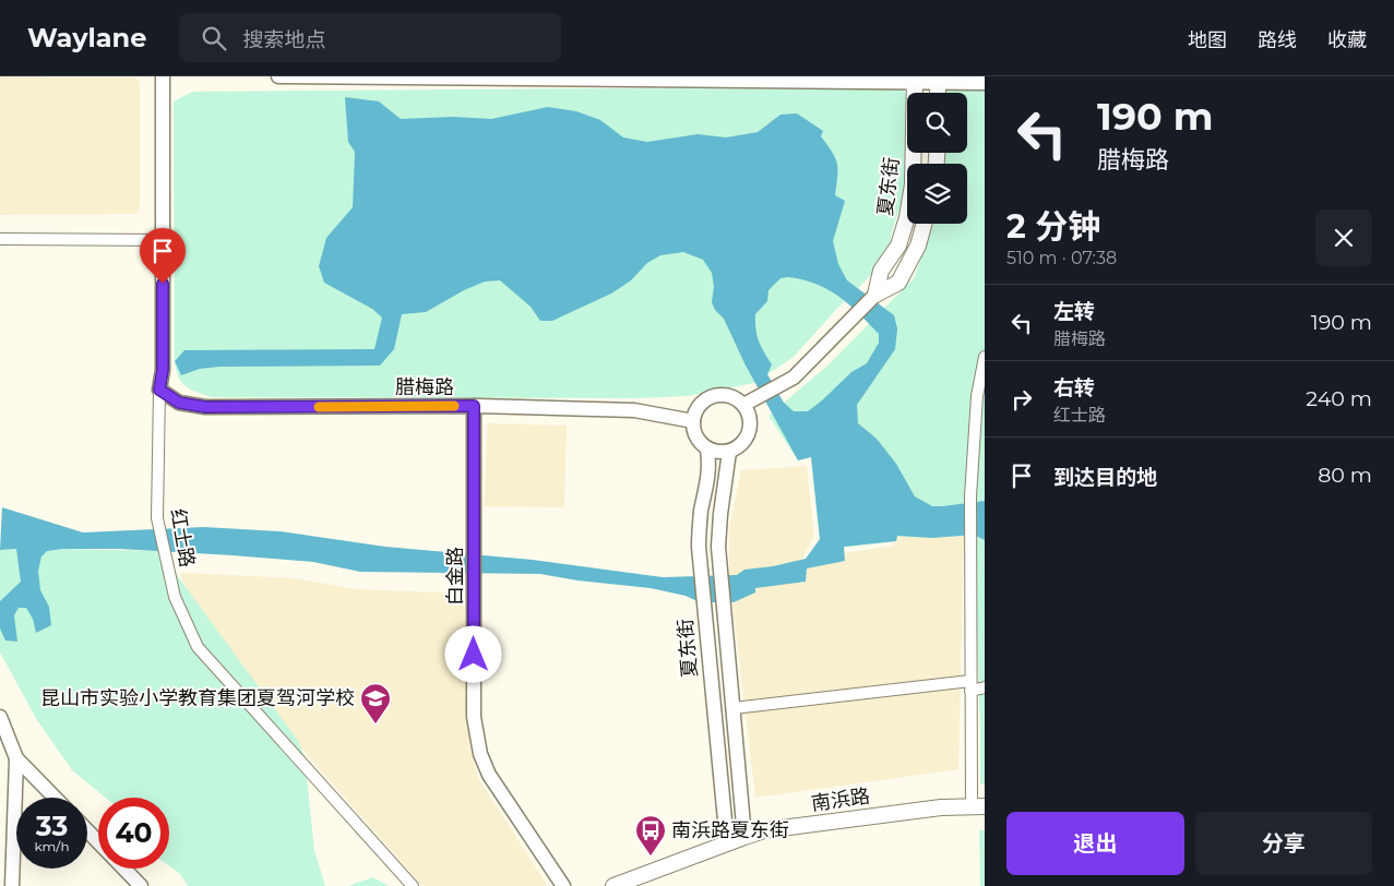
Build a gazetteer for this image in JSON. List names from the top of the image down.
{
  "streets": {
    "main road": ["夏东街", "南浜路"],
    "street": ["腊梅路", "红士路", "白金路"]
  },
  "crossings": [
    ["夏东街", "腊梅路"],
    ["夏东街", "南浜路"],
    ["腊梅路", "红士路"],
    ["腊梅路", "白金路"]
  ],
  "places": {
    "school or university": ["昆山市实验小学教育集团夏驾河学校"],
    "bus stop": ["南浜路夏东街"]
  },
  "page": {
    "header": "Waylane",
    "search": "搜索地点",
    "nav": ["地图", "路线", "收藏"],
    "turn": ["190 m", "腊梅路"],
    "heading": ["2 分钟", "510 m · 07:38"],
    "list": [
      {
        "name": "左转",
        "note": "腊梅路",
        "value": "190 m"
      },
      {
        "name": "右转",
        "note": "红士路",
        "value": "240 m"
      },
      {
        "name": "到达目的地",
        "value": "80 m"
      }
    ],
    "speed": "33 km/h",
    "limit": "40",
    "buttons": ["退出", "分享"]
  }
}
